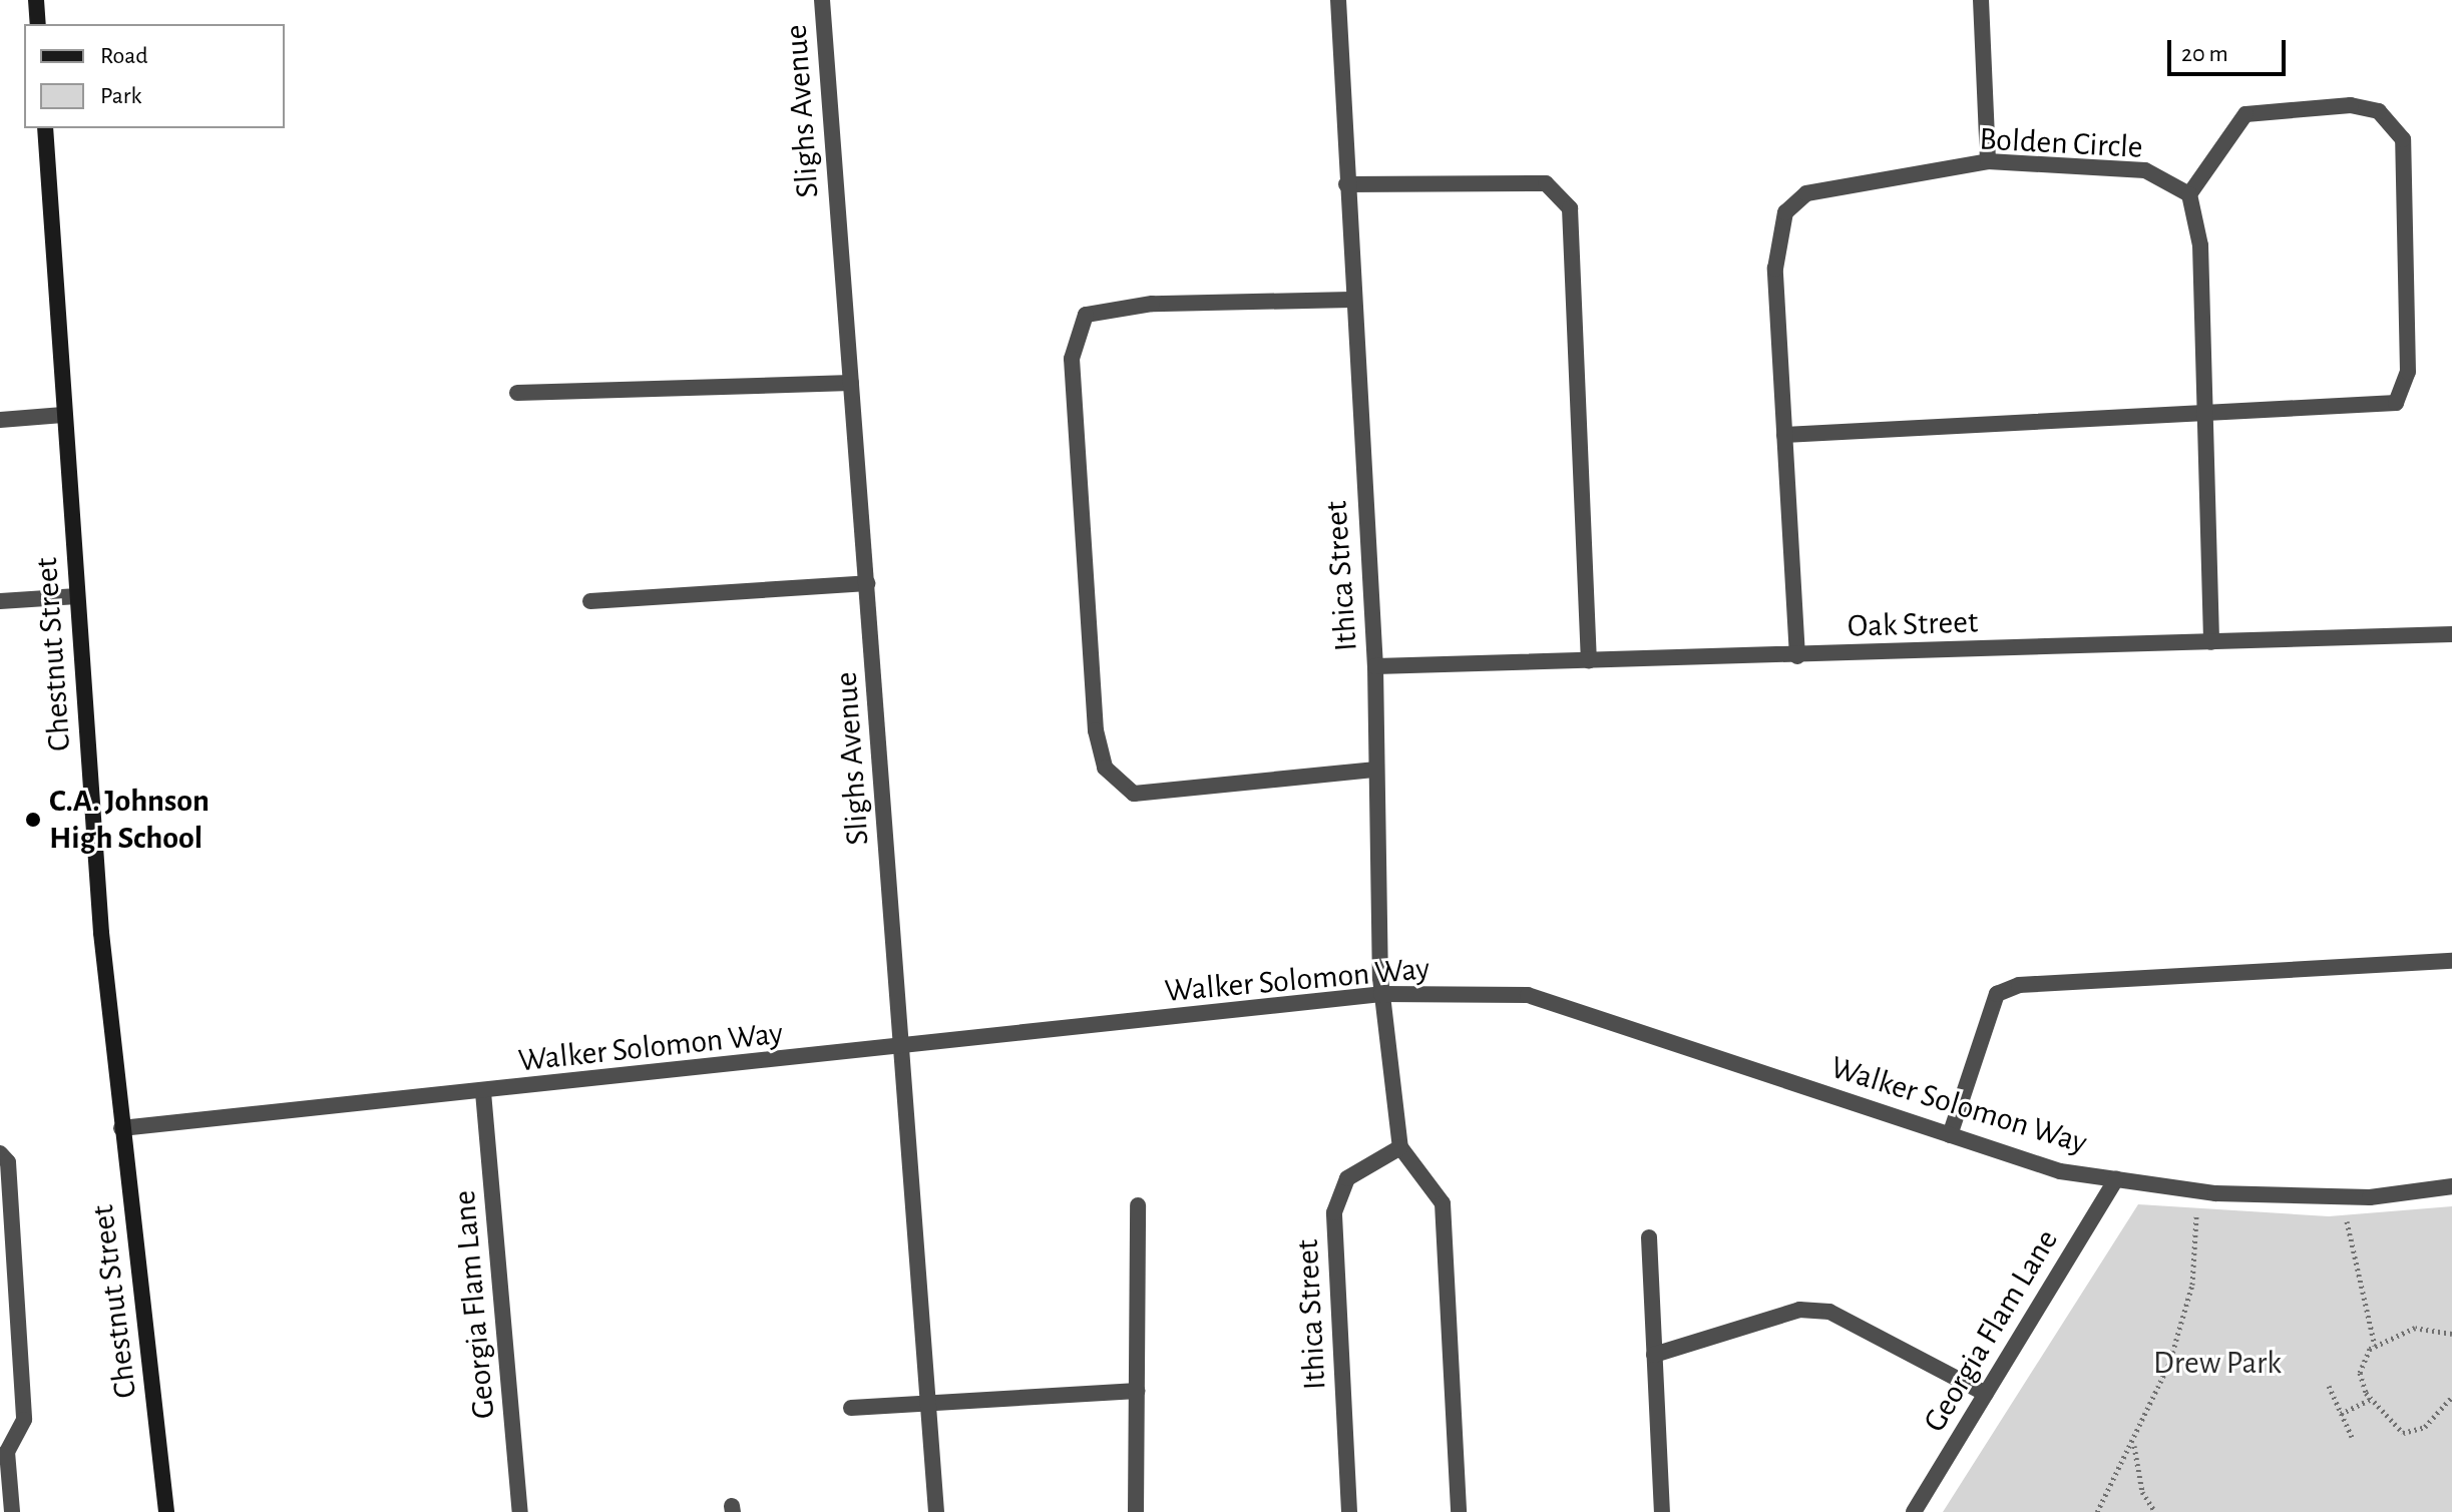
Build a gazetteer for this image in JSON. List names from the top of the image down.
{
  "streets": {
    "street": [
      "Slighs Avenue",
      "Bolden Circle",
      "Ithica Street",
      "Oak Street",
      "Chestnut Street",
      "Walker Solomon Way",
      "Georgia Flam Lane"
    ]
  },
  "crossings": [
    ["Slighs Avenue", "Walker Solomon Way"],
    ["Bolden Circle", "Oak Street"],
    ["Ithica Street", "Oak Street"],
    ["Ithica Street", "Walker Solomon Way"],
    ["Chestnut Street", "Walker Solomon Way"],
    ["Walker Solomon Way", "Georgia Flam Lane"]
  ],
  "parks": ["Drew Park"],
  "places": ["C.A. Johnson High School"],
  "legend": ["Road", "Park"],
  "scale_bar": "20 m"
}
